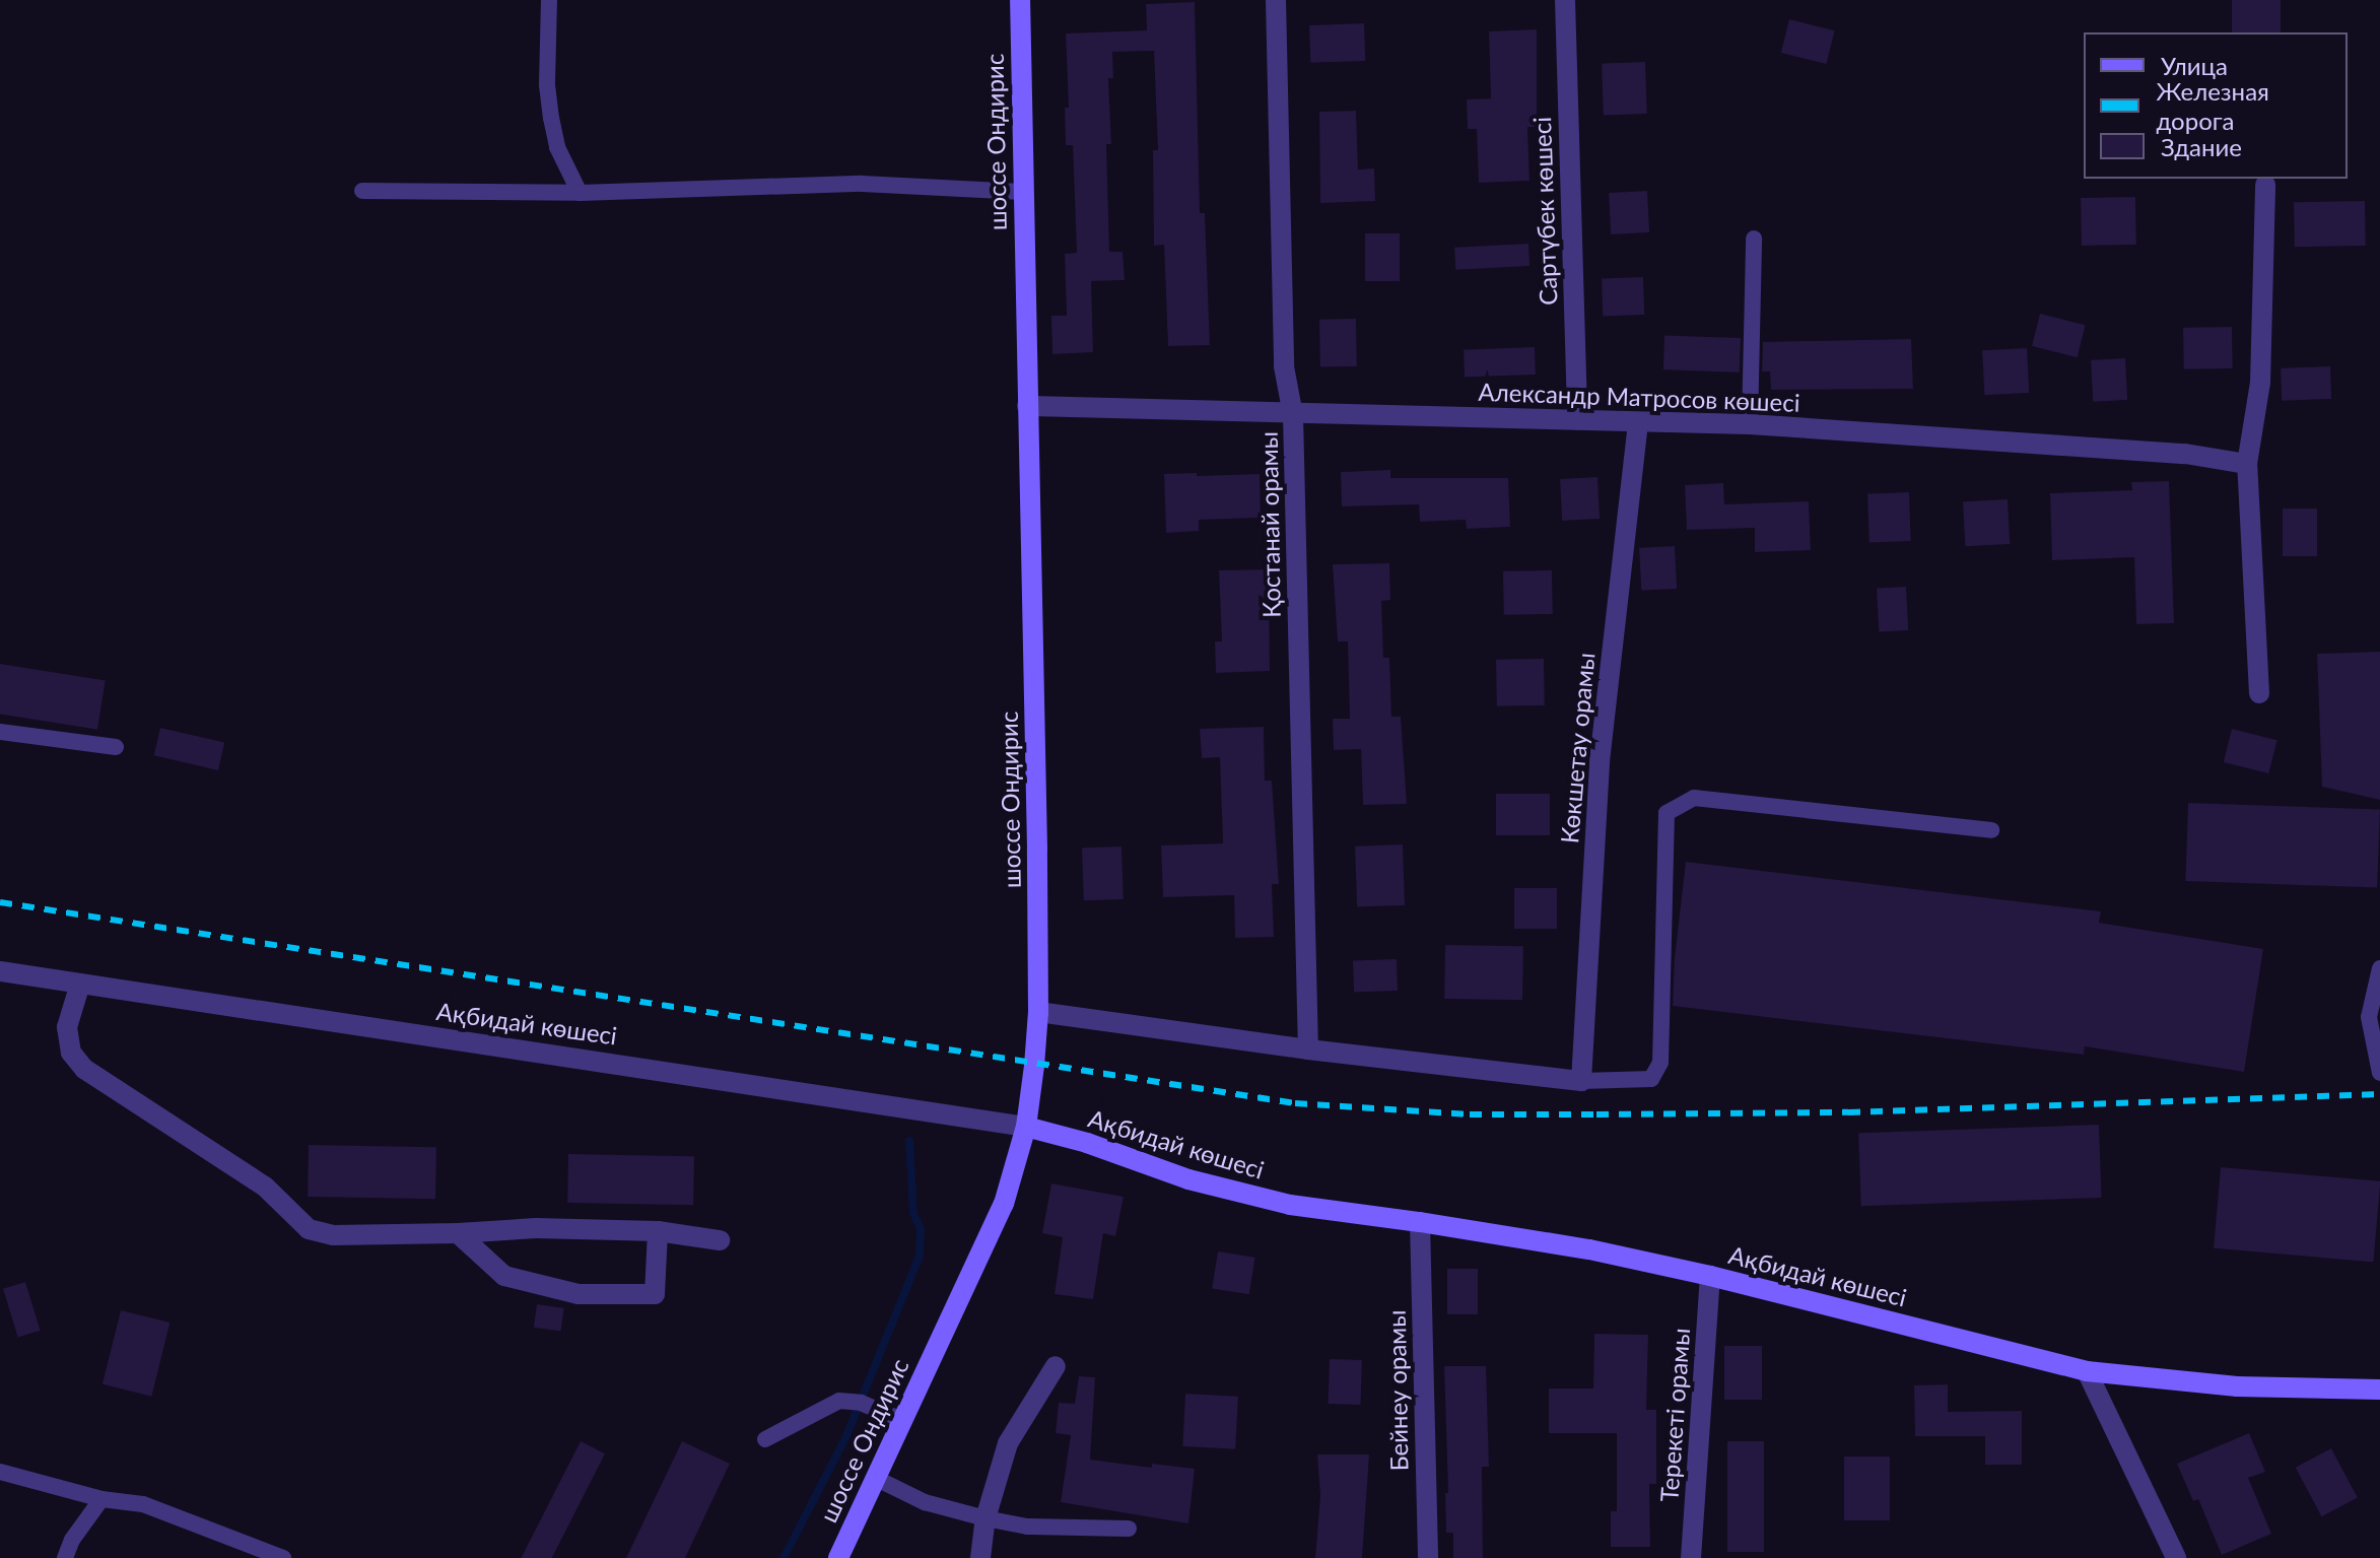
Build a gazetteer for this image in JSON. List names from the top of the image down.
{
  "streets": {
    "main road": ["шоссе Ондирис", "Ақбидай көшесі"],
    "street": [
      "Сартүбек көшесі",
      "Александр Матросов көшесі",
      "Қостанай орамы",
      "Көкшетау орамы",
      "Бейнеу орамы",
      "Терекеті орамы"
    ]
  },
  "crossings": [
    ["шоссе Ондирис", "Александр Матросов көшесі"],
    ["шоссе Ондирис", "Ақбидай көшесі"],
    ["Сартүбек көшесі", "Александр Матросов көшесі"],
    ["Александр Матросов көшесі", "Қостанай орамы"],
    ["Александр Матросов көшесі", "Көкшетау орамы"],
    ["Ақбидай көшесі", "Бейнеу орамы"],
    ["Ақбидай көшесі", "Терекеті орамы"]
  ],
  "legend": ["Улица", "Железная дорога", "Здание"]
}
